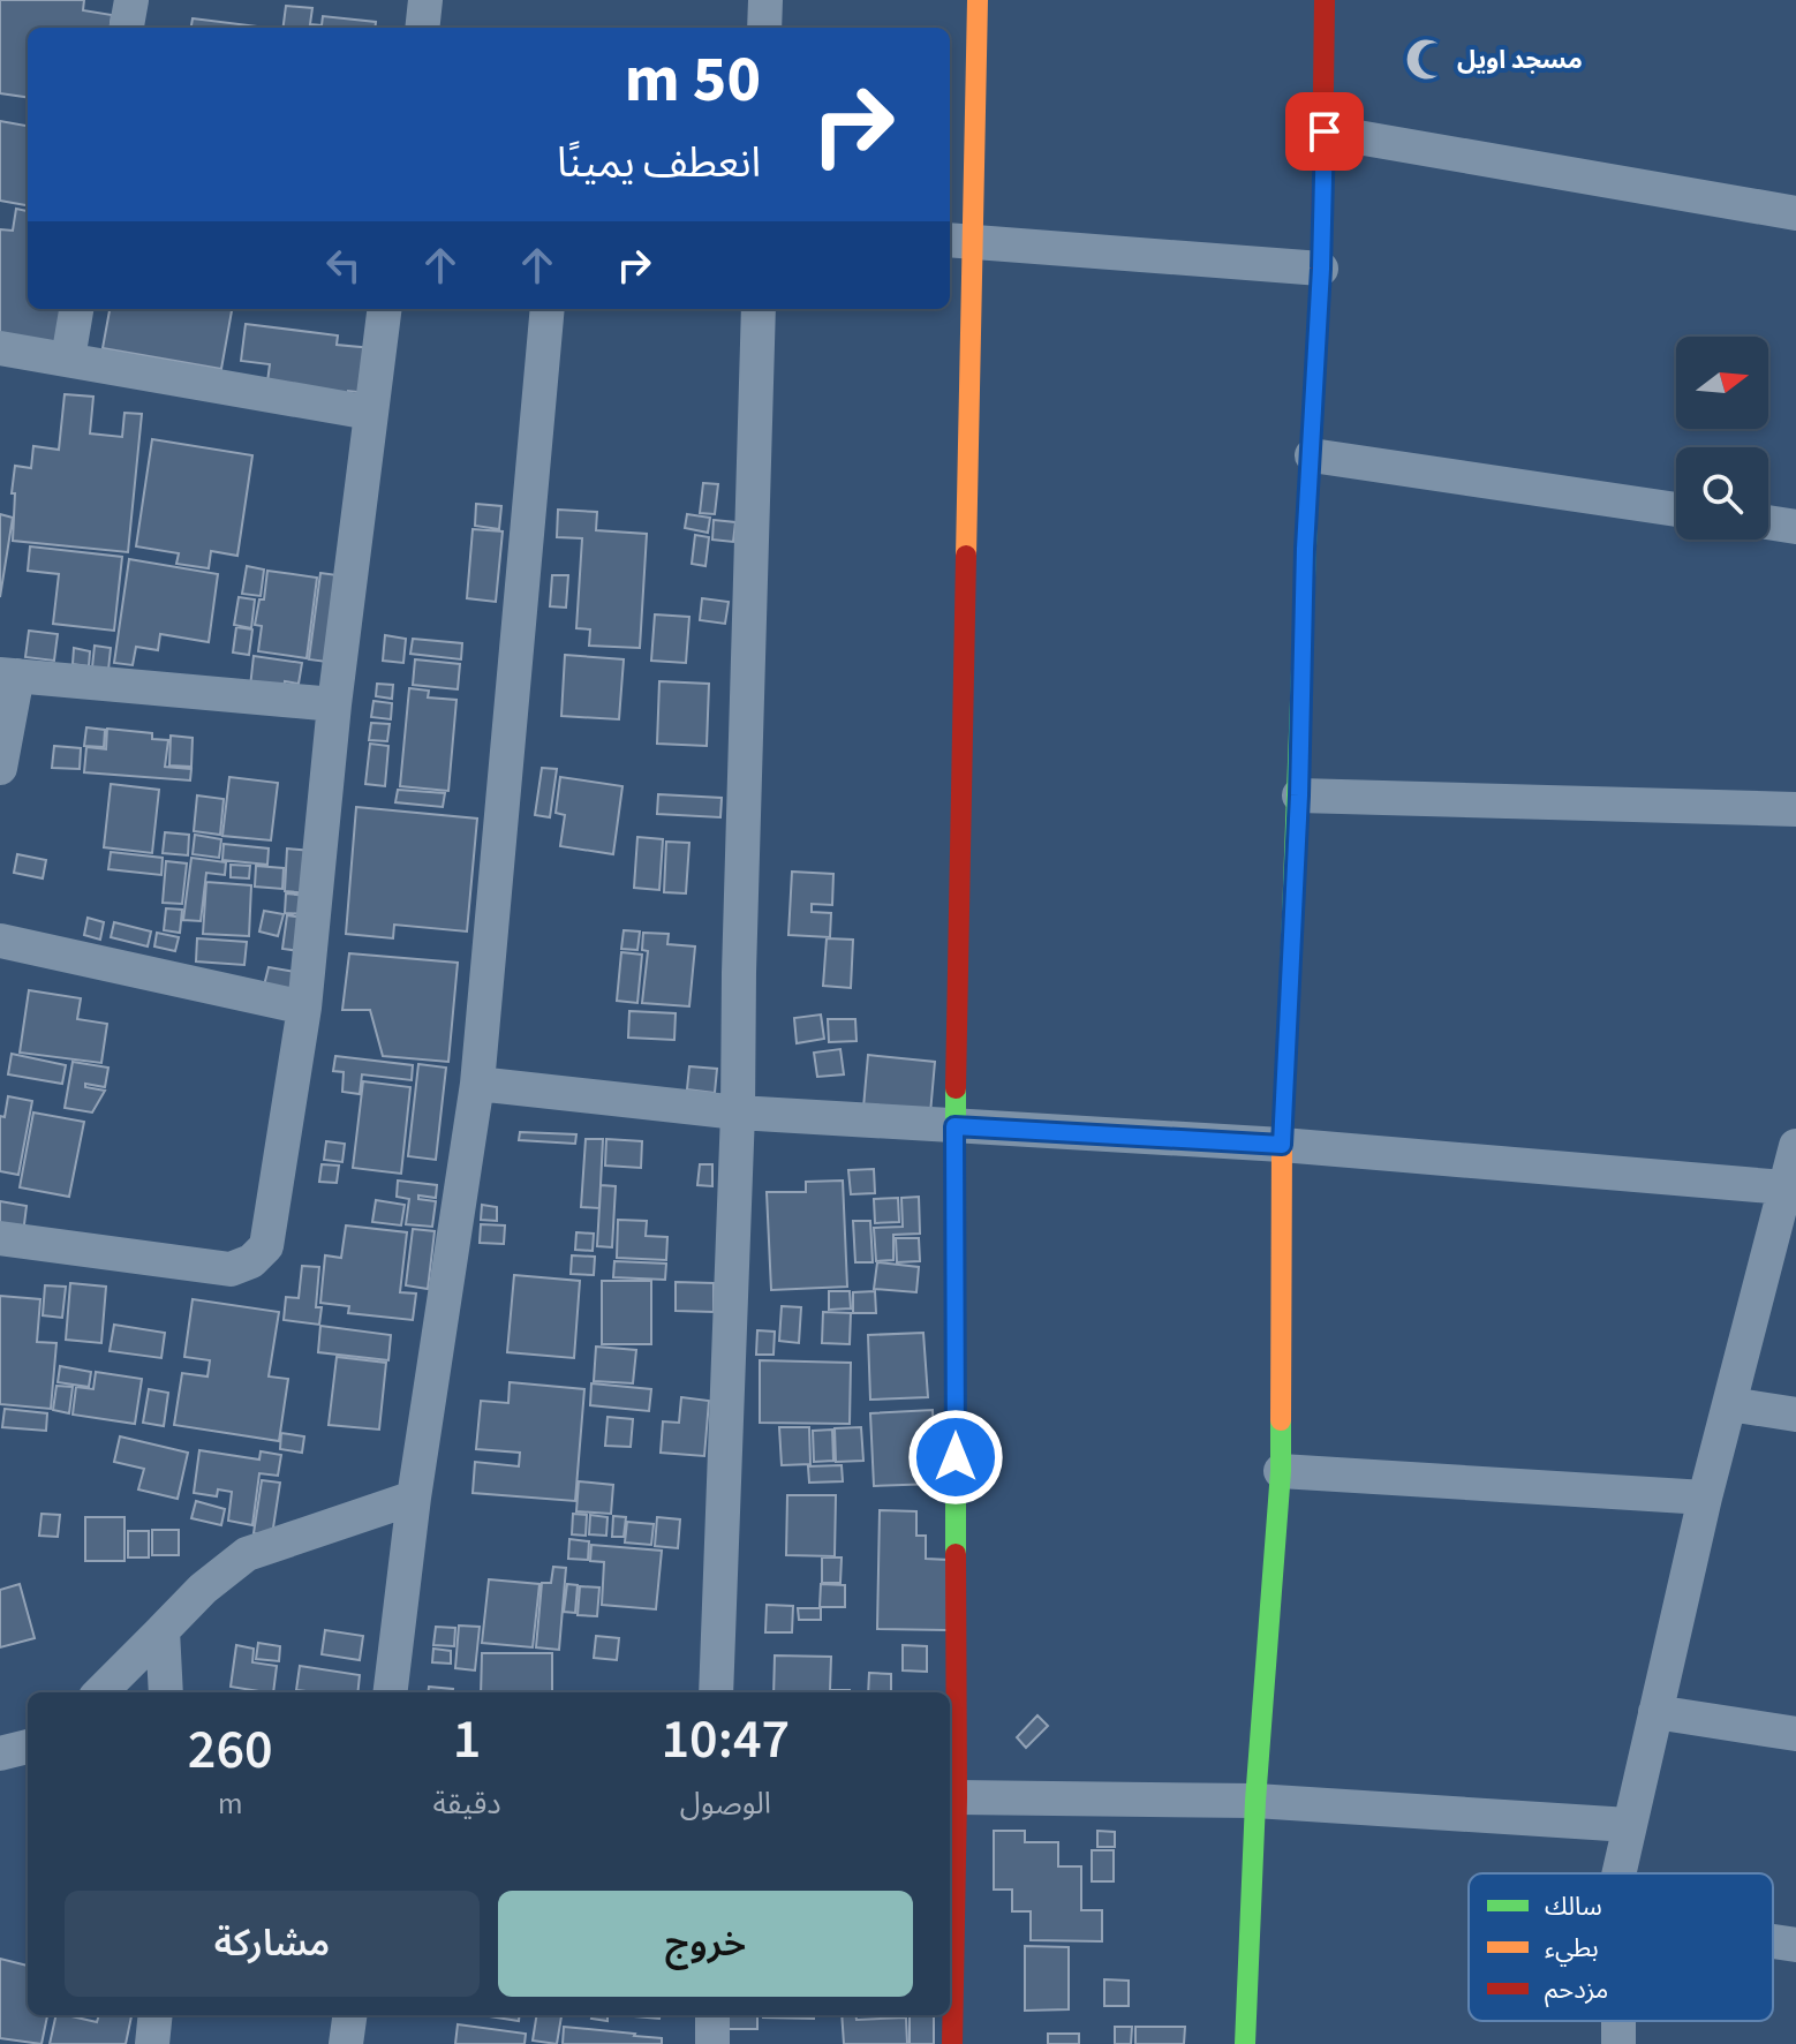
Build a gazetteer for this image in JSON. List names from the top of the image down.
{
  "places": {
    "mosque": ["مسجد اويل"]
  },
  "legend": ["سالك", "بطيء", "مزدحم"],
  "north": "right",
  "page": {
    "turn": ["50 m", "انعطف يمينًا"],
    "eta": [
      "10:47",
      "الوصول",
      "1",
      "دقيقة",
      "260",
      "m"
    ],
    "buttons": ["خروج", "مشاركة"]
  }
}
